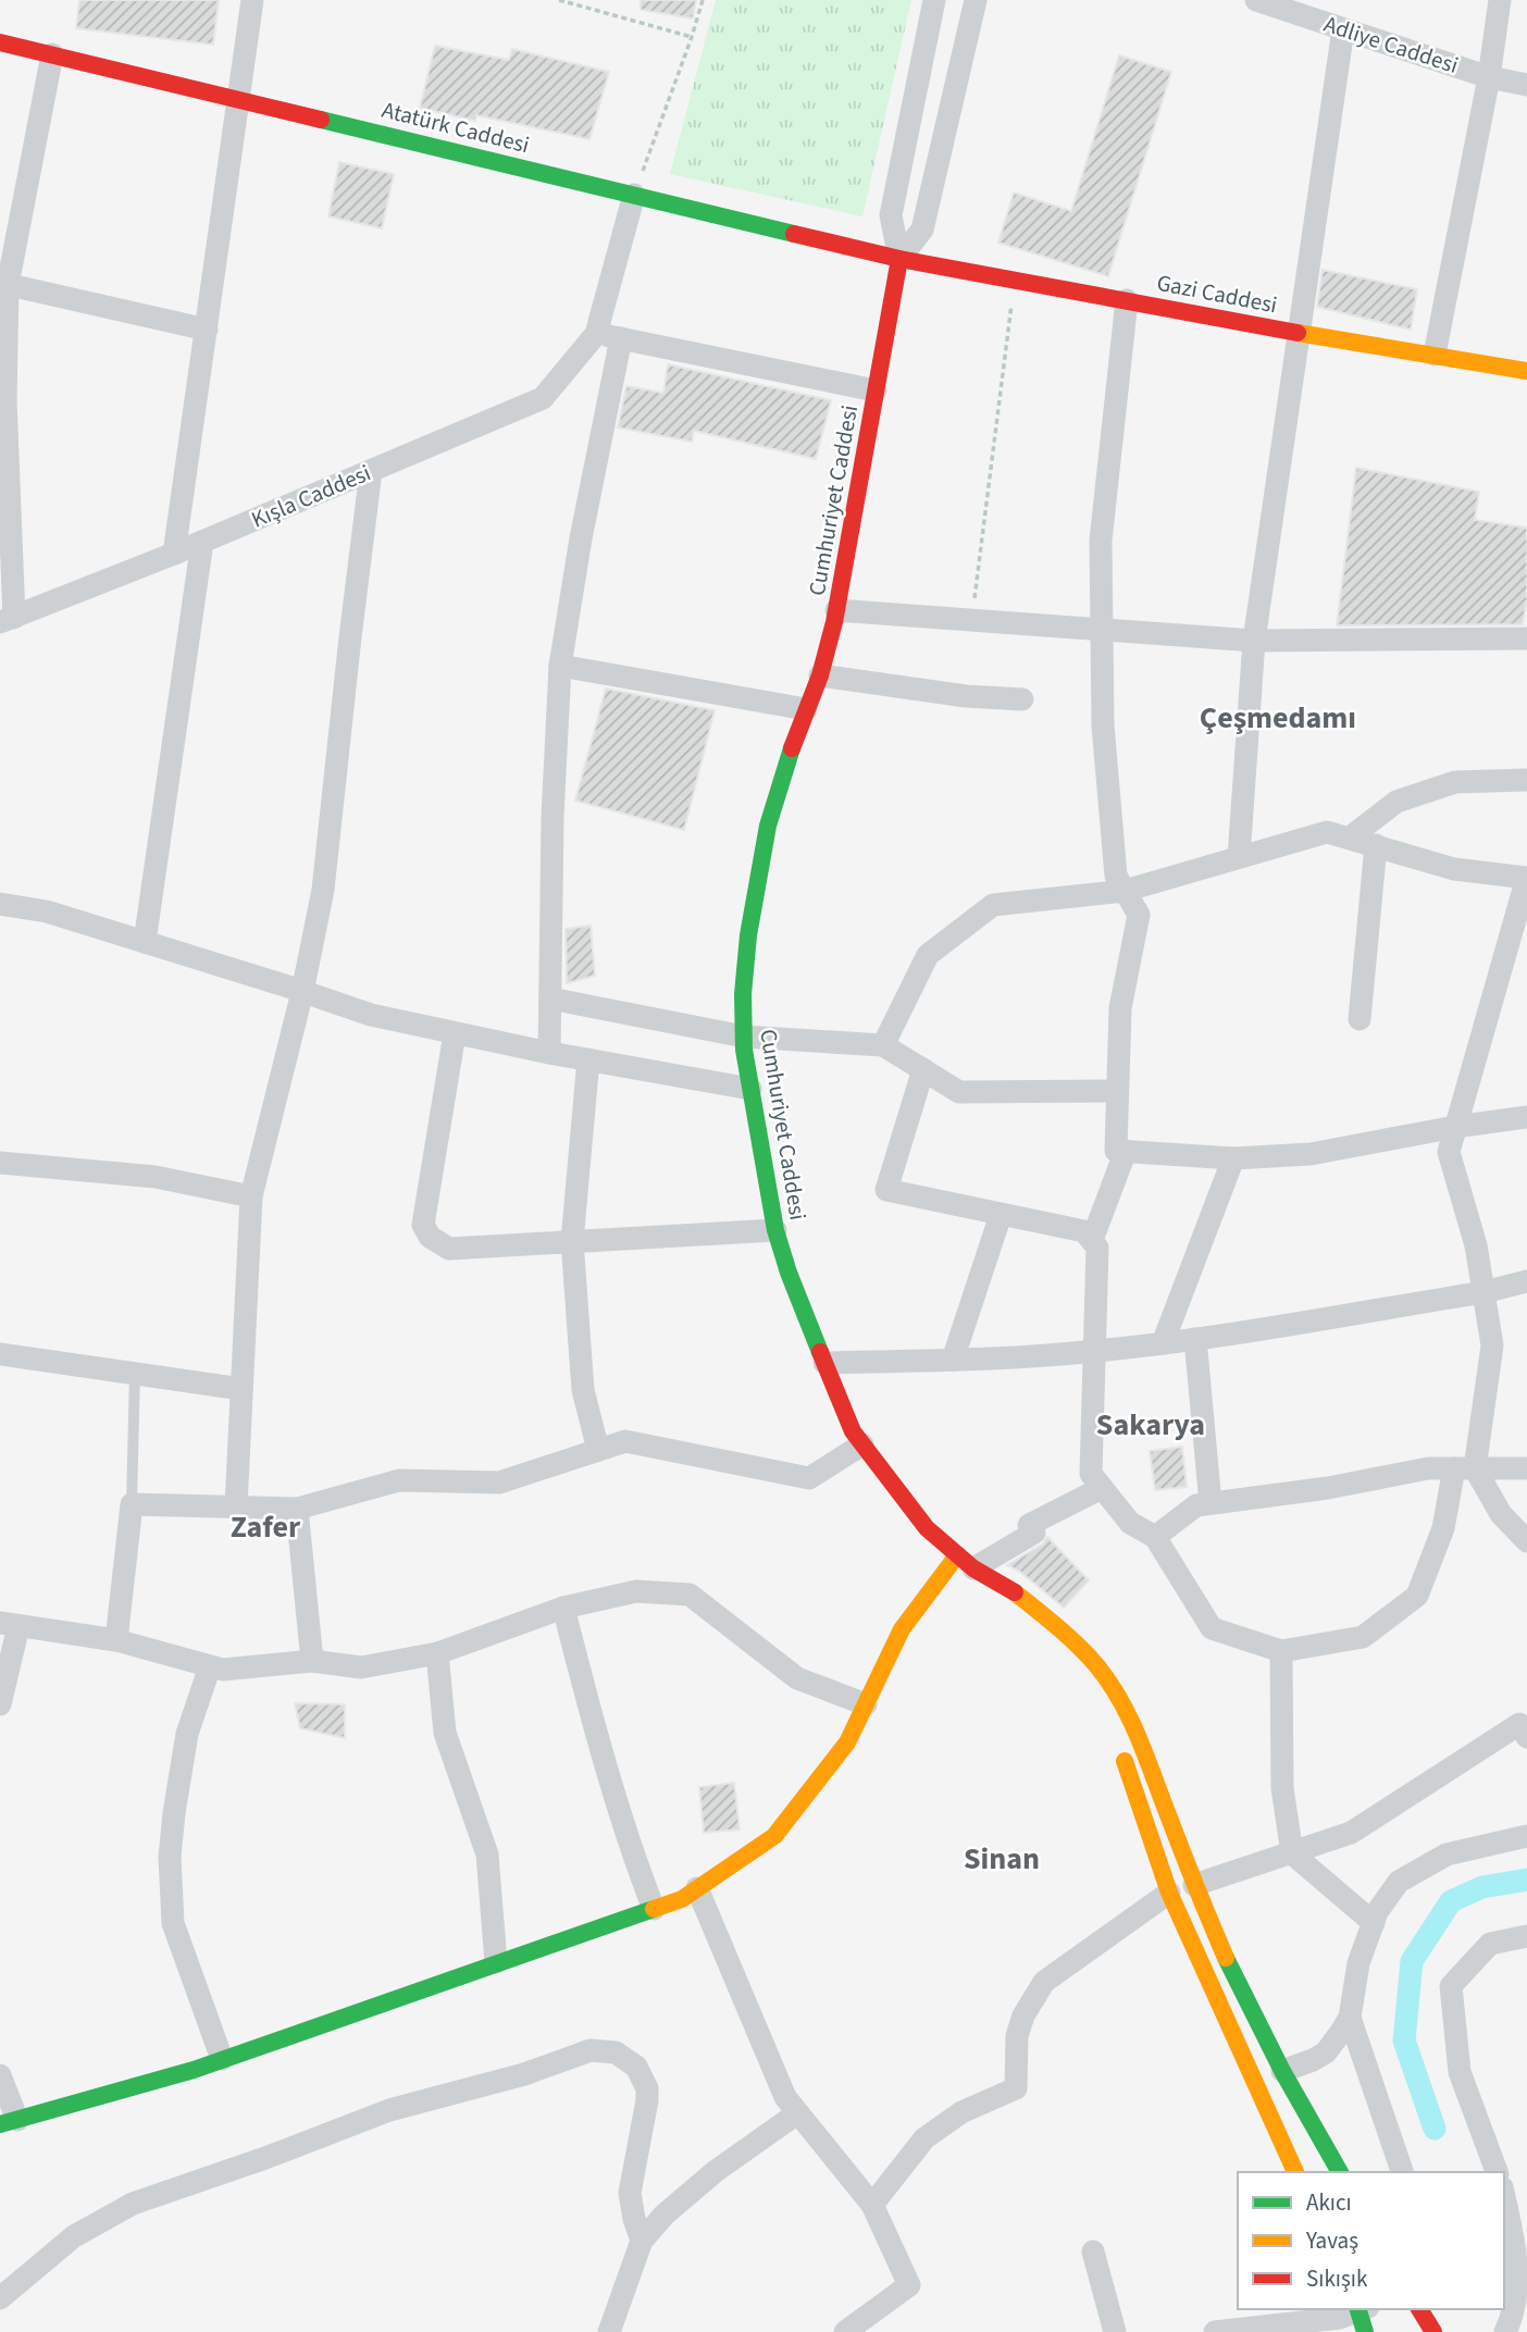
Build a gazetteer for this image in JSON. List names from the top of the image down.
{
  "streets": {
    "main road": ["Atatürk Caddesi", "Gazi Caddesi", "Cumhuriyet Caddesi"],
    "street": ["Adliye Caddesi", "Kışla Caddesi"]
  },
  "crossings": [
    ["Atatürk Caddesi", "Gazi Caddesi"],
    ["Atatürk Caddesi", "Cumhuriyet Caddesi"],
    ["Gazi Caddesi", "Cumhuriyet Caddesi"]
  ],
  "districts": [
    "Çeşmedamı",
    "Sakarya",
    "Zafer",
    "Sinan"
  ],
  "legend": ["Akıcı", "Yavaş", "Sıkışık"]
}
